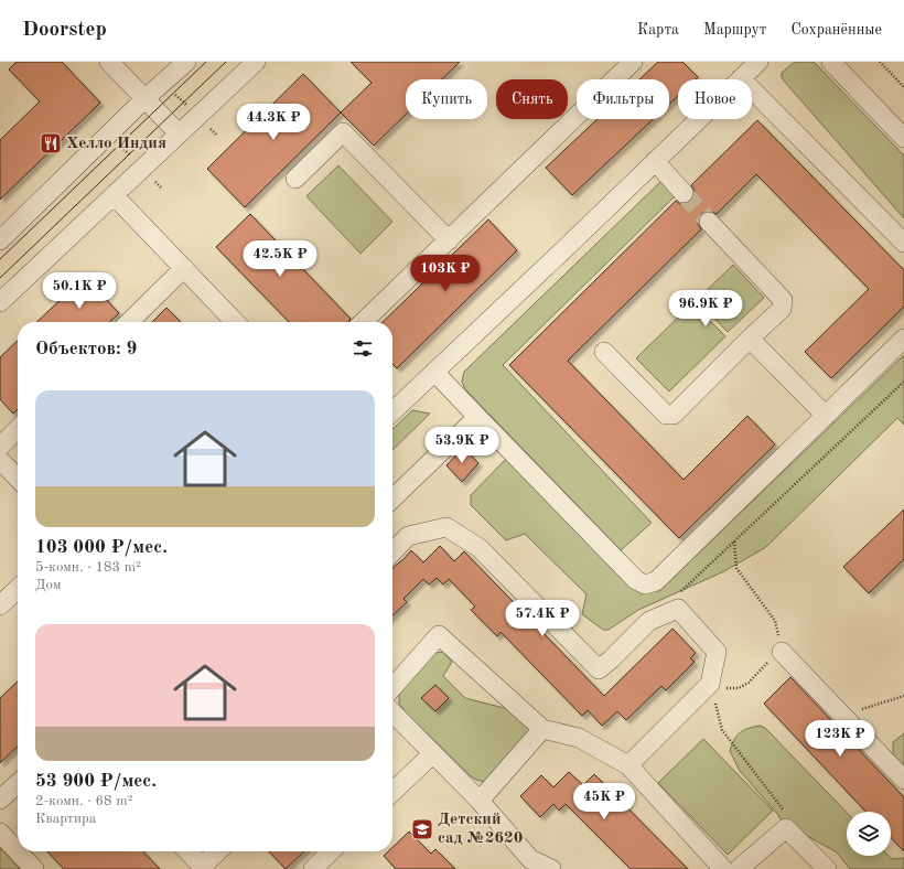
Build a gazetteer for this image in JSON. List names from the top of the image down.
{
  "places": {
    "restaurant": ["Хелло Индия"],
    "school or university": ["Детский сад №2620"]
  },
  "page": {
    "header": "Doorstep",
    "nav": ["Карта", "Маршрут", "Сохранённые"],
    "chip": [
      "Купить",
      "Снять",
      "Фильтры",
      "Новое"
    ],
    "price": [
      "44.3K ₽",
      "42.5K ₽",
      "103K ₽",
      "50.1K ₽",
      "96.9K ₽",
      "53.9K ₽",
      "57.4K ₽",
      "123K ₽",
      "45K ₽"
    ],
    "heading": "Объектов: 9",
    "list": [
      {
        "name": "103 000 ₽/мес.",
        "note": "5-комн. · 183 m² · Дом"
      },
      {
        "name": "53 900 ₽/мес.",
        "note": "2-комн. · 68 m² · Квартира"
      }
    ]
  }
}
